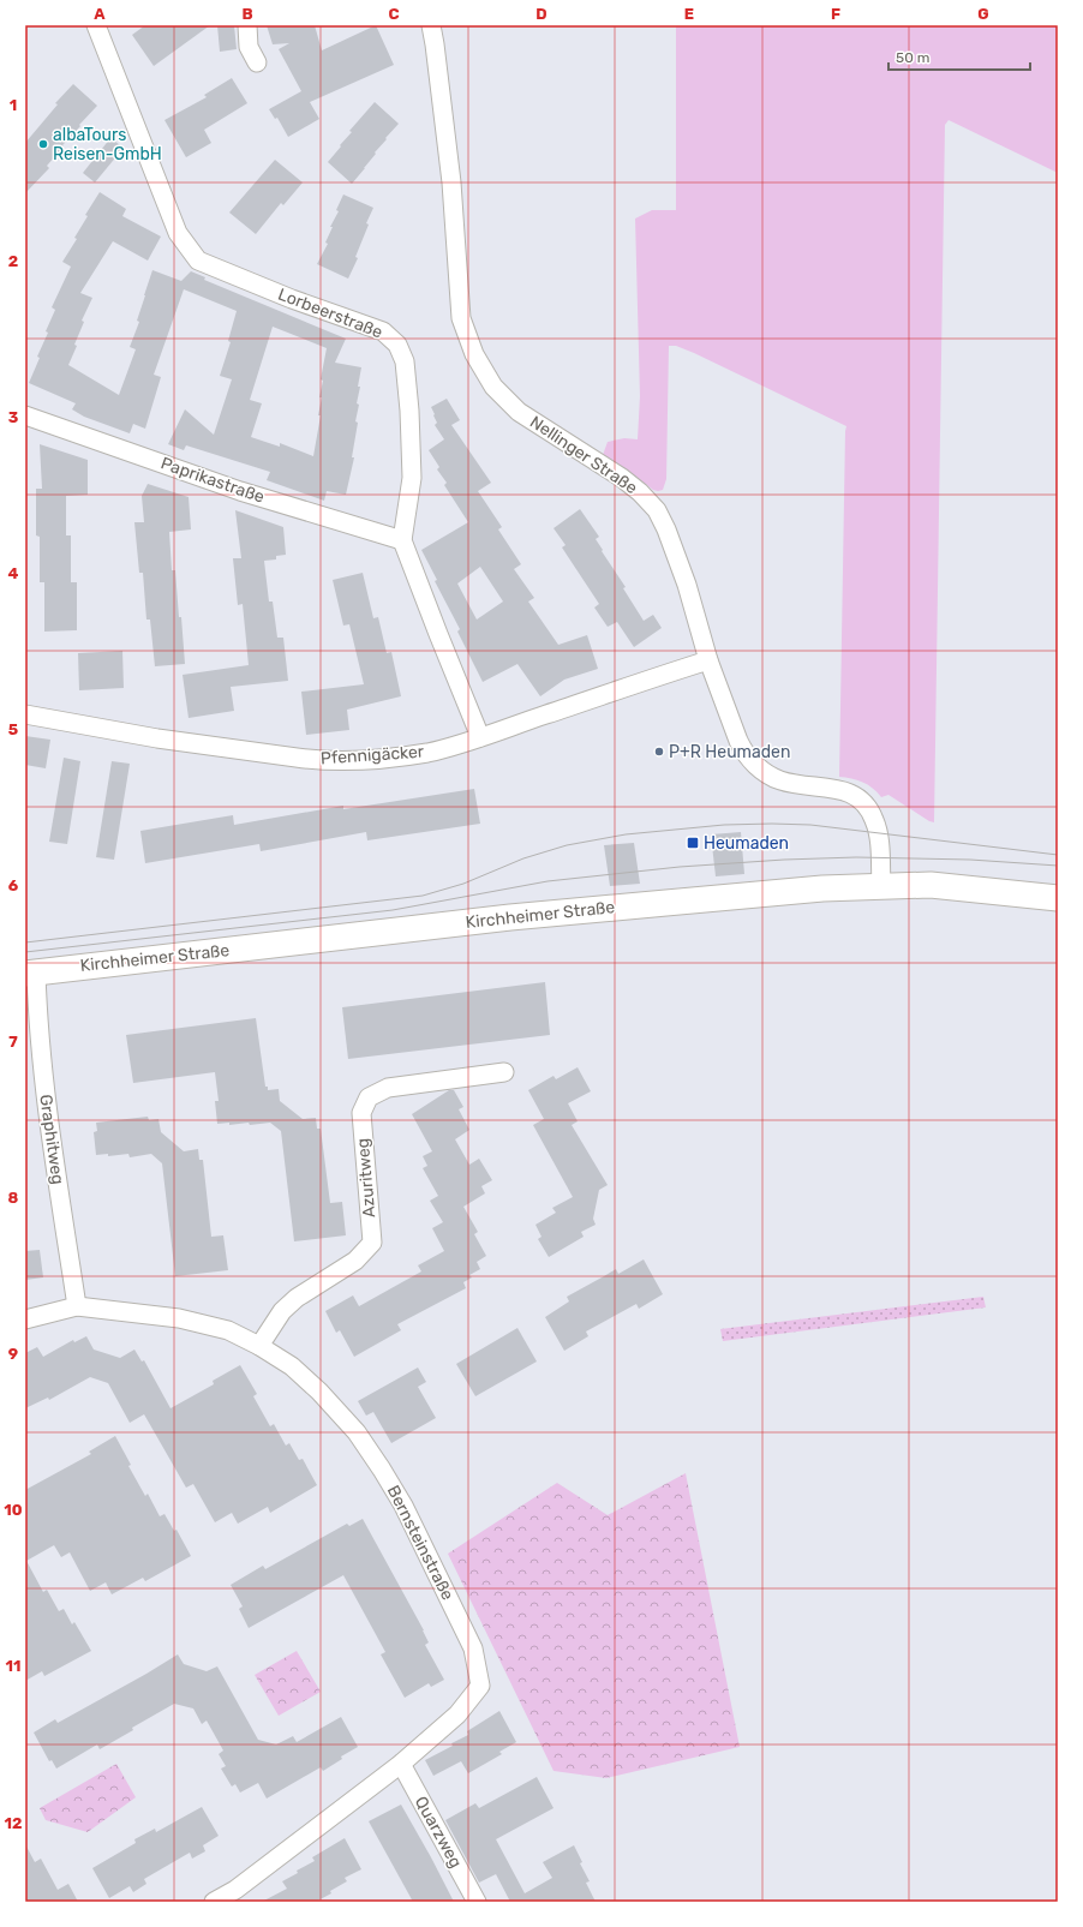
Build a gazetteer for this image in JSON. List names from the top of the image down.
{
  "streets": {
    "main road": ["Kirchheimer Straße"],
    "street": [
      "Lorbeerstraße",
      "Nellinger Straße",
      "Paprikastraße",
      "Pfennigäcker",
      "Graphitweg",
      "Azuritweg",
      "Bernsteinstraße",
      "Quarzweg"
    ]
  },
  "crossings": [
    ["Lorbeerstraße", "Paprikastraße"],
    ["Lorbeerstraße", "Pfennigäcker"],
    ["Nellinger Straße", "Pfennigäcker"],
    ["Nellinger Straße", "Kirchheimer Straße"],
    ["Kirchheimer Straße", "Graphitweg"],
    ["Graphitweg", "Bernsteinstraße"],
    ["Azuritweg", "Bernsteinstraße"],
    ["Bernsteinstraße", "Quarzweg"]
  ],
  "places": {
    "other": ["albaTours Reisen-GmbH", "P+R Heumaden"],
    "transit": ["Heumaden"]
  },
  "scale_bar": "50 m",
  "grid": {
    "columns": [
      "A",
      "B",
      "C",
      "D",
      "E",
      "F",
      "G"
    ],
    "rows": [
      "1",
      "2",
      "3",
      "4",
      "5",
      "6",
      "7",
      "8",
      "9",
      "10",
      "11",
      "12"
    ]
  }
}
